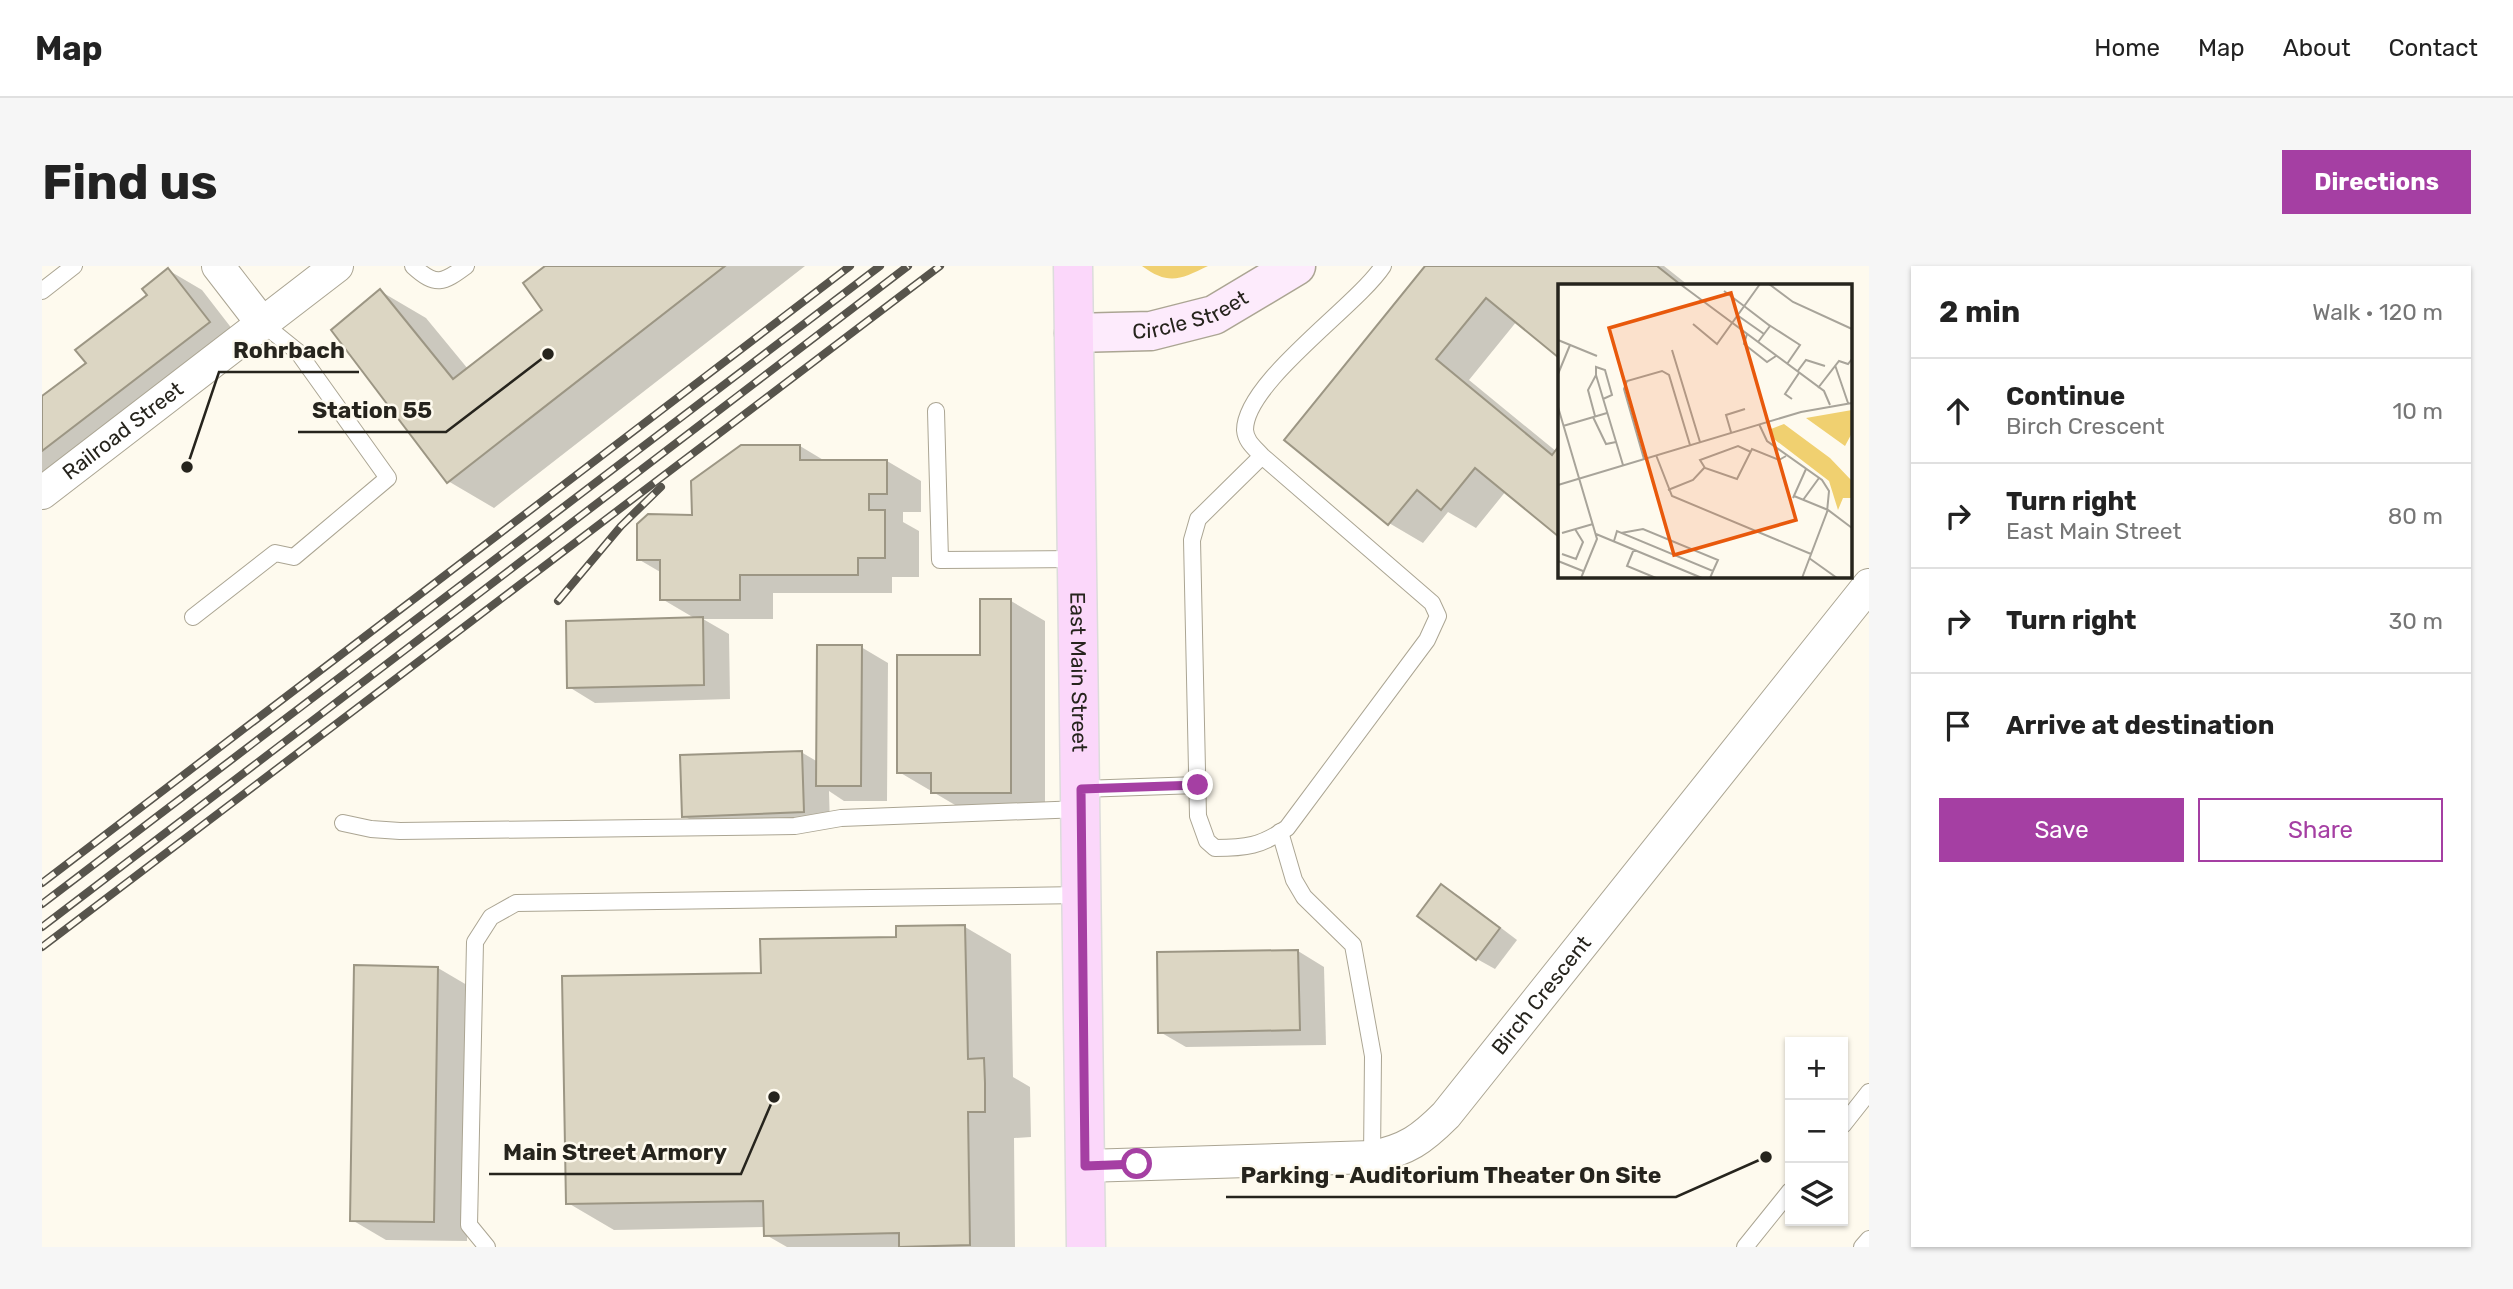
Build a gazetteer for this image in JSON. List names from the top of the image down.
{
  "streets": {
    "main road": ["Circle Street", "East Main Street"],
    "street": ["Railroad Street", "Birch Crescent"]
  },
  "crossings": [
    ["Circle Street", "East Main Street"],
    ["East Main Street", "Birch Crescent"]
  ],
  "places": [
    "Station 55",
    "Rohrbach",
    "Main Street Armory",
    "Parking - Auditorium Theater On Site"
  ],
  "page": {
    "header": "Map",
    "nav": [
      "Home",
      "Map",
      "About",
      "Contact"
    ],
    "buttons": [
      "Directions",
      ["Save", "Share"]
    ],
    "title": "Find us",
    "heading": ["2 min", "Walk · 120 m"],
    "list": [
      ["Continue", "Birch Crescent", "10 m"],
      ["Turn right", "East Main Street", "80 m"],
      ["Turn right", "30 m"],
      "Arrive at destination"
    ],
    "map_buttons": ["+", "−"]
  }
}
